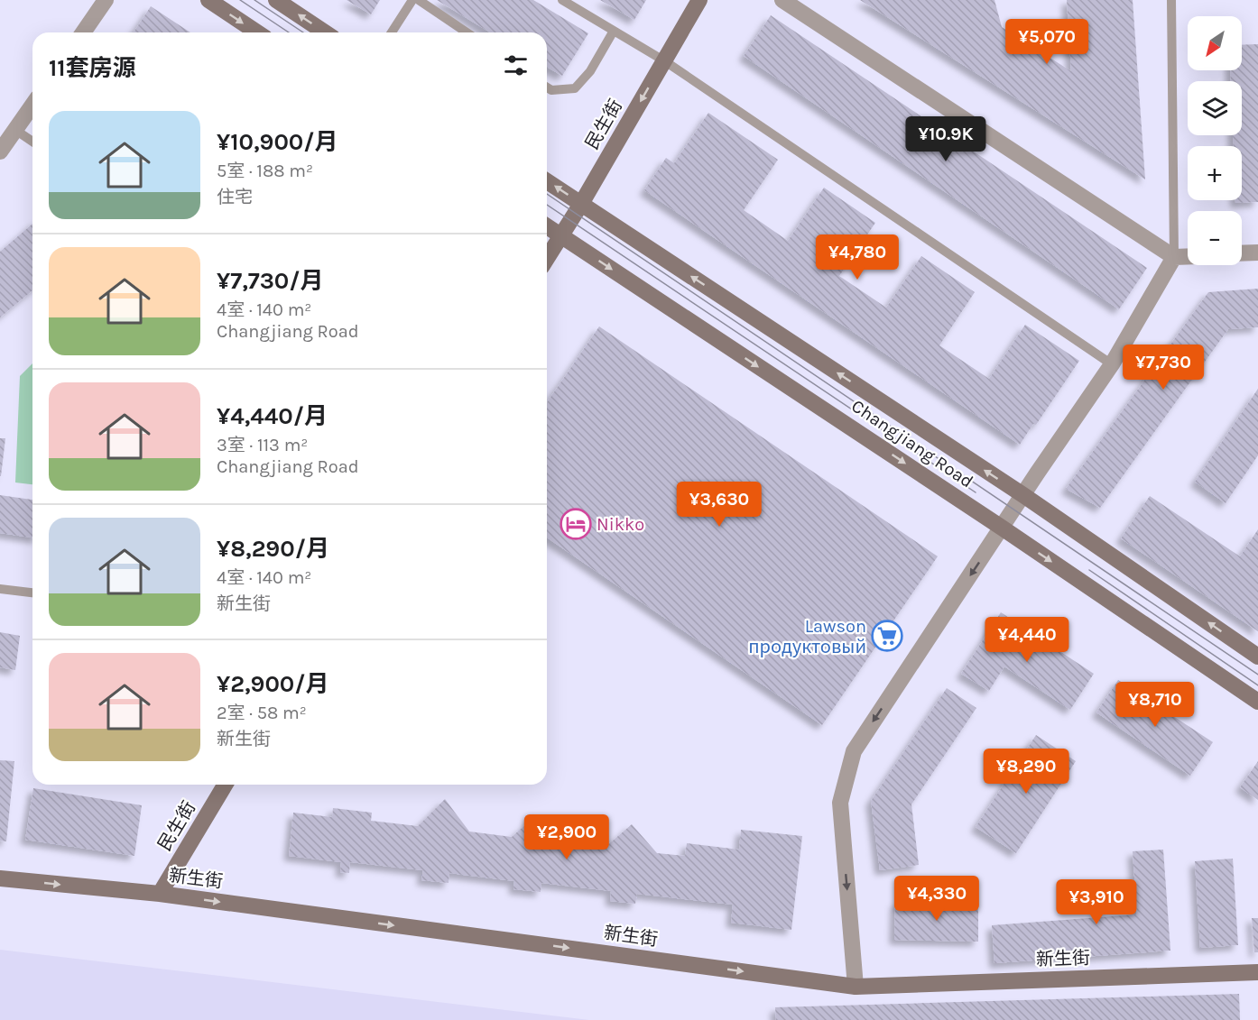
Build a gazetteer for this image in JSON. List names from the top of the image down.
{
  "streets": {
    "main road": ["民生街", "Changjiang Road", "新生街"]
  },
  "crossings": [
    ["民生街", "Changjiang Road"],
    ["民生街", "新生街"]
  ],
  "one_way": ["民生街", "新生街"],
  "places": {
    "hotel": ["Nikko"],
    "supermarket": ["Lawson продуктовый"]
  },
  "north": "bottom left",
  "page": {
    "map_buttons": ["+", "−"],
    "price": [
      "¥5,070",
      "¥10.9K",
      "¥4,780",
      "¥7,730",
      "¥3,630",
      "¥4,440",
      "¥8,710",
      "¥8,290",
      "¥2,900",
      "¥4,330",
      "¥3,910"
    ],
    "heading": "11套房源",
    "list": [
      {
        "name": "¥10,900/月",
        "note": "5室 · 188 m² · 住宅"
      },
      {
        "name": "¥7,730/月",
        "note": "4室 · 140 m² · Changjiang Road"
      },
      {
        "name": "¥4,440/月",
        "note": "3室 · 113 m² · Changjiang Road"
      },
      {
        "name": "¥8,290/月",
        "note": "4室 · 140 m² · 新生街"
      },
      {
        "name": "¥2,900/月",
        "note": "2室 · 58 m² · 新生街"
      }
    ]
  }
}
